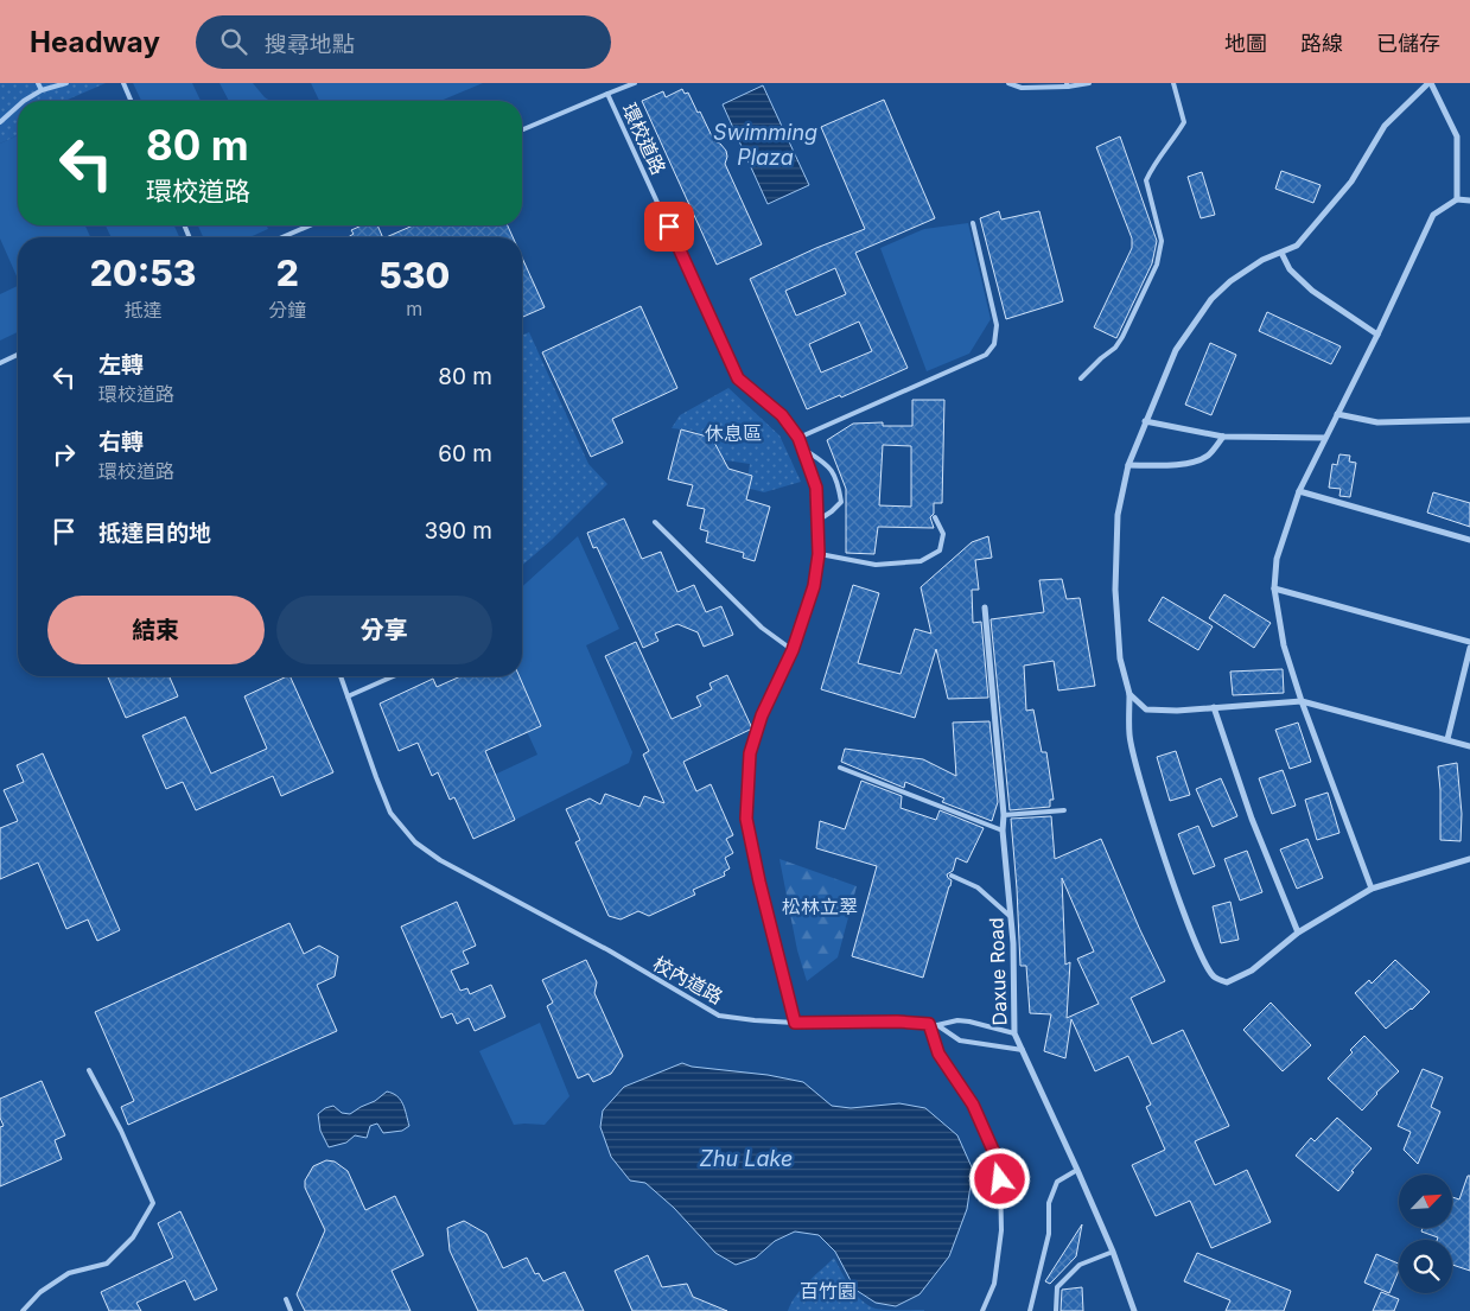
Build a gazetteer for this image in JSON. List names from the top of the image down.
{
  "streets": {
    "street": ["Daxue Road"],
    "lane": ["環校道路", "校內道路"]
  },
  "crossings": [
    ["環校道路", "校內道路"]
  ],
  "water": ["Swimming Plaza", "Zhu Lake"],
  "parks": ["休息區", "松林立翠", "百竹園"],
  "north": "top right",
  "page": {
    "header": "Headway",
    "search": "搜尋地點",
    "nav": ["地圖", "路線", "已儲存"],
    "turn": ["80 m", "環校道路"],
    "eta": [
      "20:53",
      "抵達",
      "2",
      "分鐘",
      "530",
      "m"
    ],
    "list": [
      {
        "name": "左轉",
        "note": "環校道路",
        "value": "80 m"
      },
      {
        "name": "右轉",
        "note": "環校道路",
        "value": "60 m"
      },
      {
        "name": "抵達目的地",
        "value": "390 m"
      }
    ],
    "buttons": ["結束", "分享"]
  }
}
